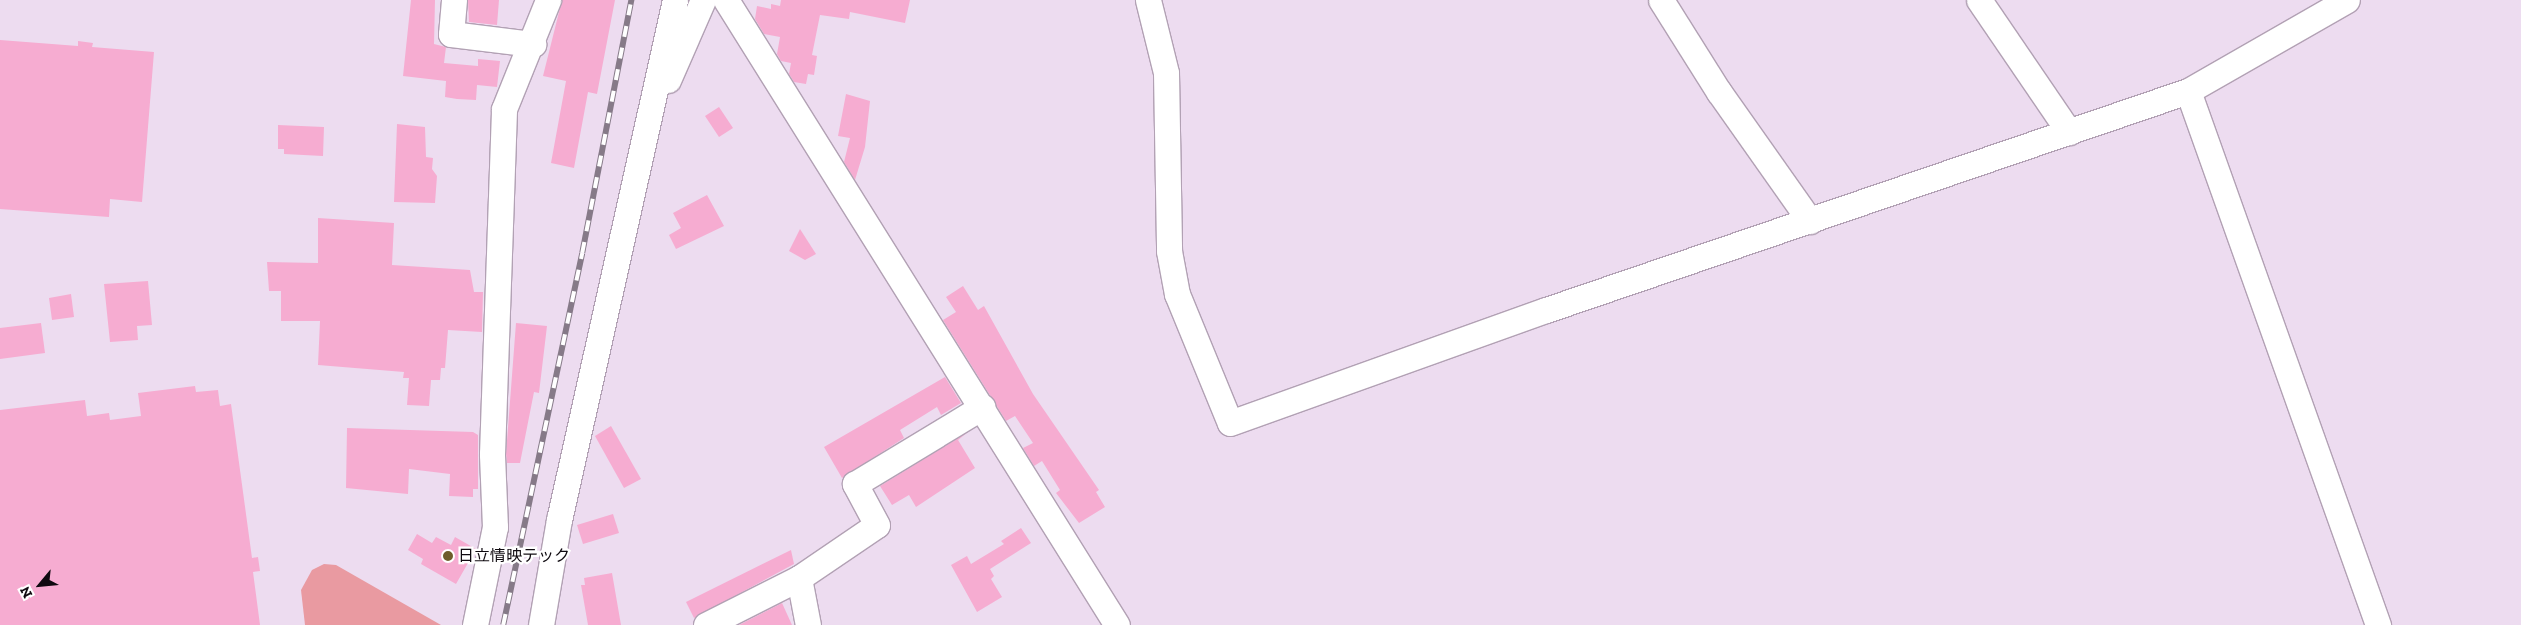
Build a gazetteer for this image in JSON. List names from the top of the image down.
{
  "places": ["日立情映テック"],
  "north": "bottom left"
}
